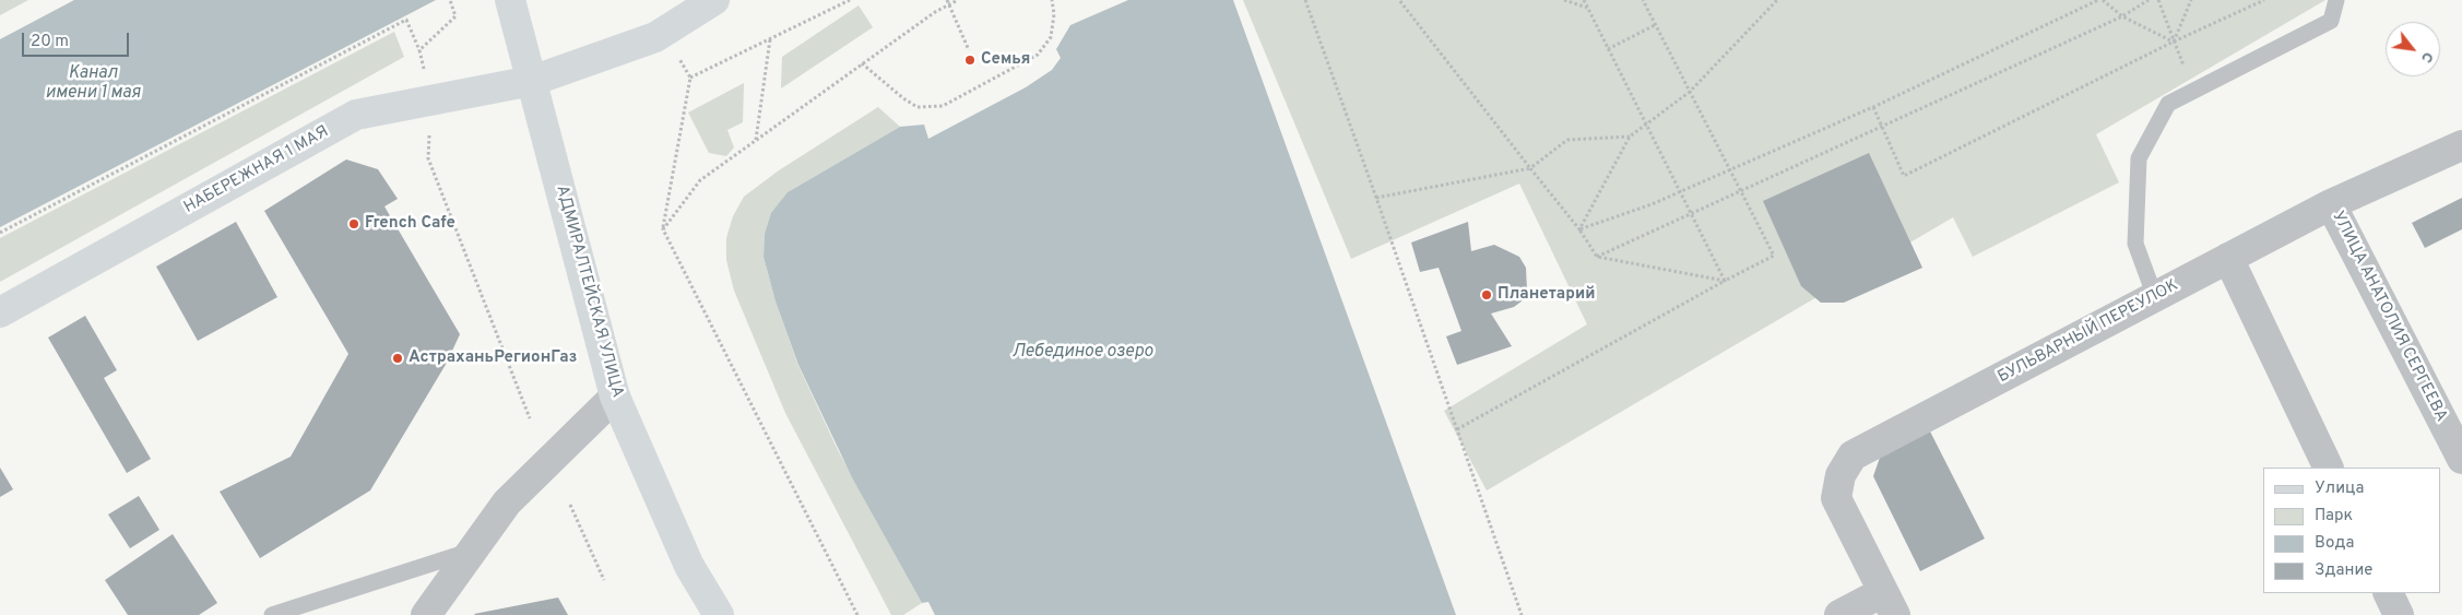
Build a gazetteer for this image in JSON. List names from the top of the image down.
{
  "streets": {
    "main road": ["НАБЕРЕЖНАЯ 1 МАЯ", "АДМИРАЛТЕЙСКАЯ УЛИЦА"],
    "street": ["УЛИЦА АНАТОЛИЯ СЕРГЕЕВА", "БУЛЬВАРНЫЙ ПЕРЕУЛОК"]
  },
  "crossings": [
    ["НАБЕРЕЖНАЯ 1 МАЯ", "АДМИРАЛТЕЙСКАЯ УЛИЦА"],
    ["УЛИЦА АНАТОЛИЯ СЕРГЕЕВА", "БУЛЬВАРНЫЙ ПЕРЕУЛОК"]
  ],
  "water": ["Канал имени 1 мая", "Лебединое озеро"],
  "places": [
    "Семья",
    "French Cafe",
    "Планетарий",
    "АстраханьРегионГаз"
  ],
  "legend": [
    "Улица",
    "Парк",
    "Вода",
    "Здание"
  ],
  "scale_bar": "20 m",
  "north": "bottom right"
}
